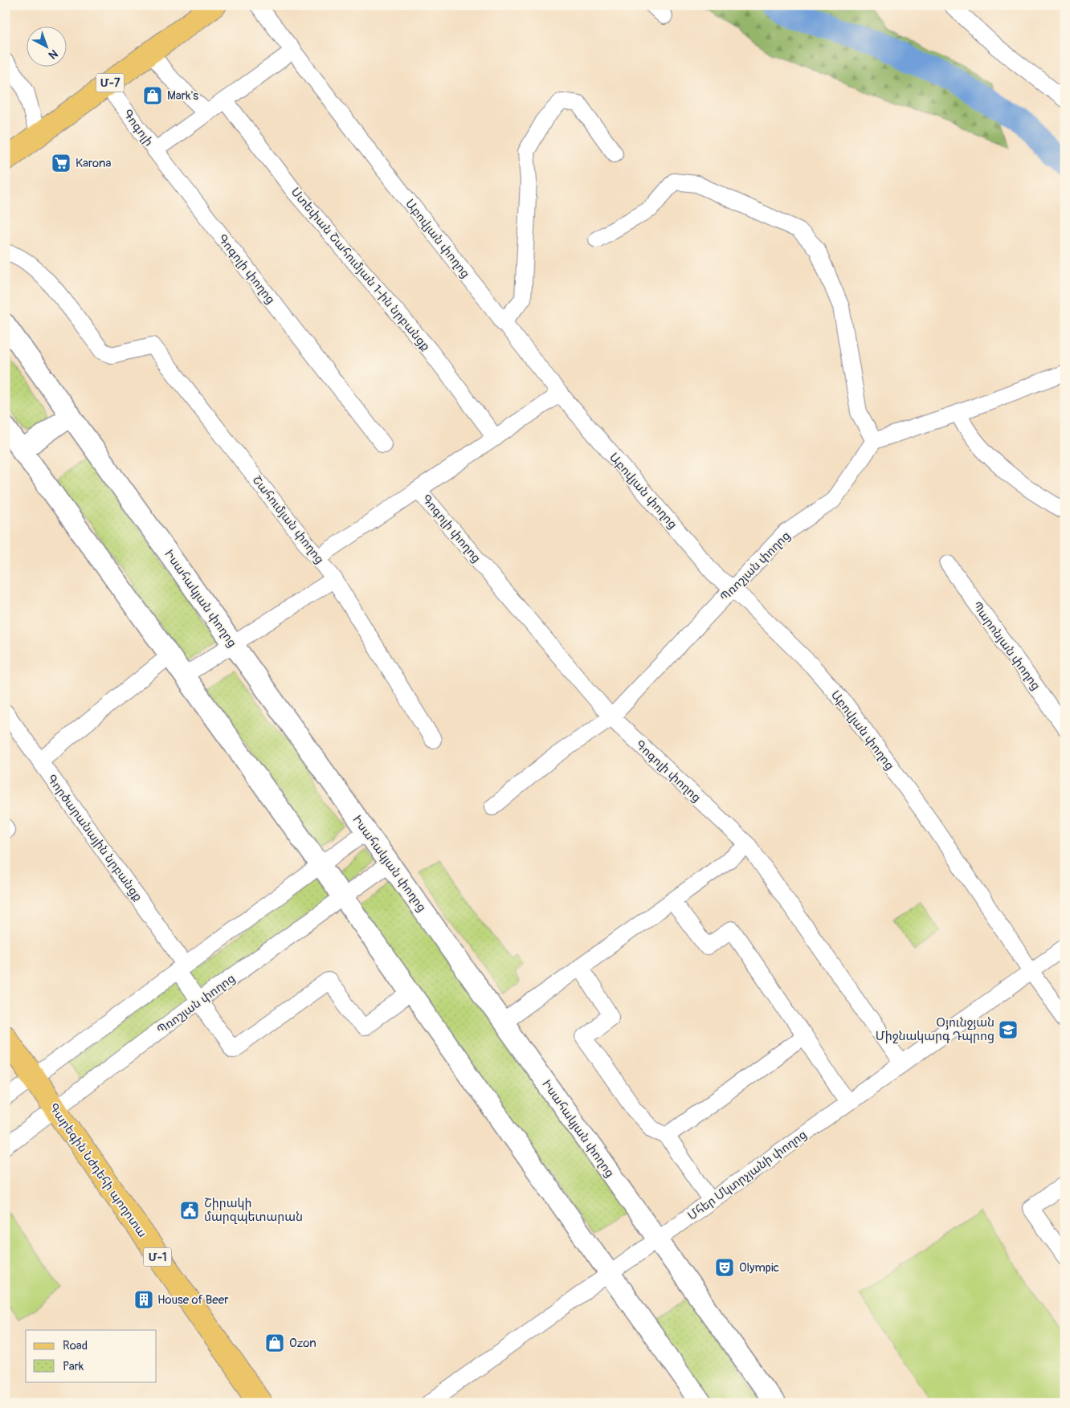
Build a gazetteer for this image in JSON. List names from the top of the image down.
{
  "streets": {
    "main road": ["Մ-7", "Գարեգին Նժդեհի պողոտա", "Մ-1"],
    "street": [
      "Գոգոլի",
      "Աբովյան փողոց",
      "Գոգոլի փողոց",
      "Ստեփան Շահումյան 1-ին նրբանցք",
      "Շահումյան փողոց",
      "Պռոշյան փողոց",
      "Իսահակյան փողոց",
      "Պարոնյան փողոց",
      "Գործարանային նրբանցք",
      "Մհեր Մկտրչյանի փողոց"
    ]
  },
  "crossings": [
    ["Մ-7", "Գոգոլի"],
    ["Գոգոլի", "Գոգոլի փողոց"],
    ["Աբովյան փողոց", "Պռոշյան փողոց"],
    ["Աբովյան փողոց", "Մհեր Մկտրչյանի փողոց"],
    ["Գոգոլի փողոց", "Պռոշյան փողոց"],
    ["Գոգոլի փողոց", "Մհեր Մկտրչյանի փողոց"],
    ["Պռոշյան փողոց", "Իսահակյան փողոց"],
    ["Պռոշյան փողոց", "Գործարանային նրբանցք"],
    ["Պռոշյան փողոց", "Գարեգին Նժդեհի պողոտա"],
    ["Իսահակյան փողոց", "Մհեր Մկտրչյանի փողոց"]
  ],
  "places": {
    "shop": ["Mark's", "Ozon"],
    "supermarket": ["Karona"],
    "school or university": ["Օյունջյան Միջնակարգ Դպրոց"],
    "public building": ["Շիրակի մարզպետարան"],
    "theatre": ["Olympic"],
    "building": ["House of Beer"]
  },
  "legend": ["Road", "Park"],
  "north": "bottom right"
}
